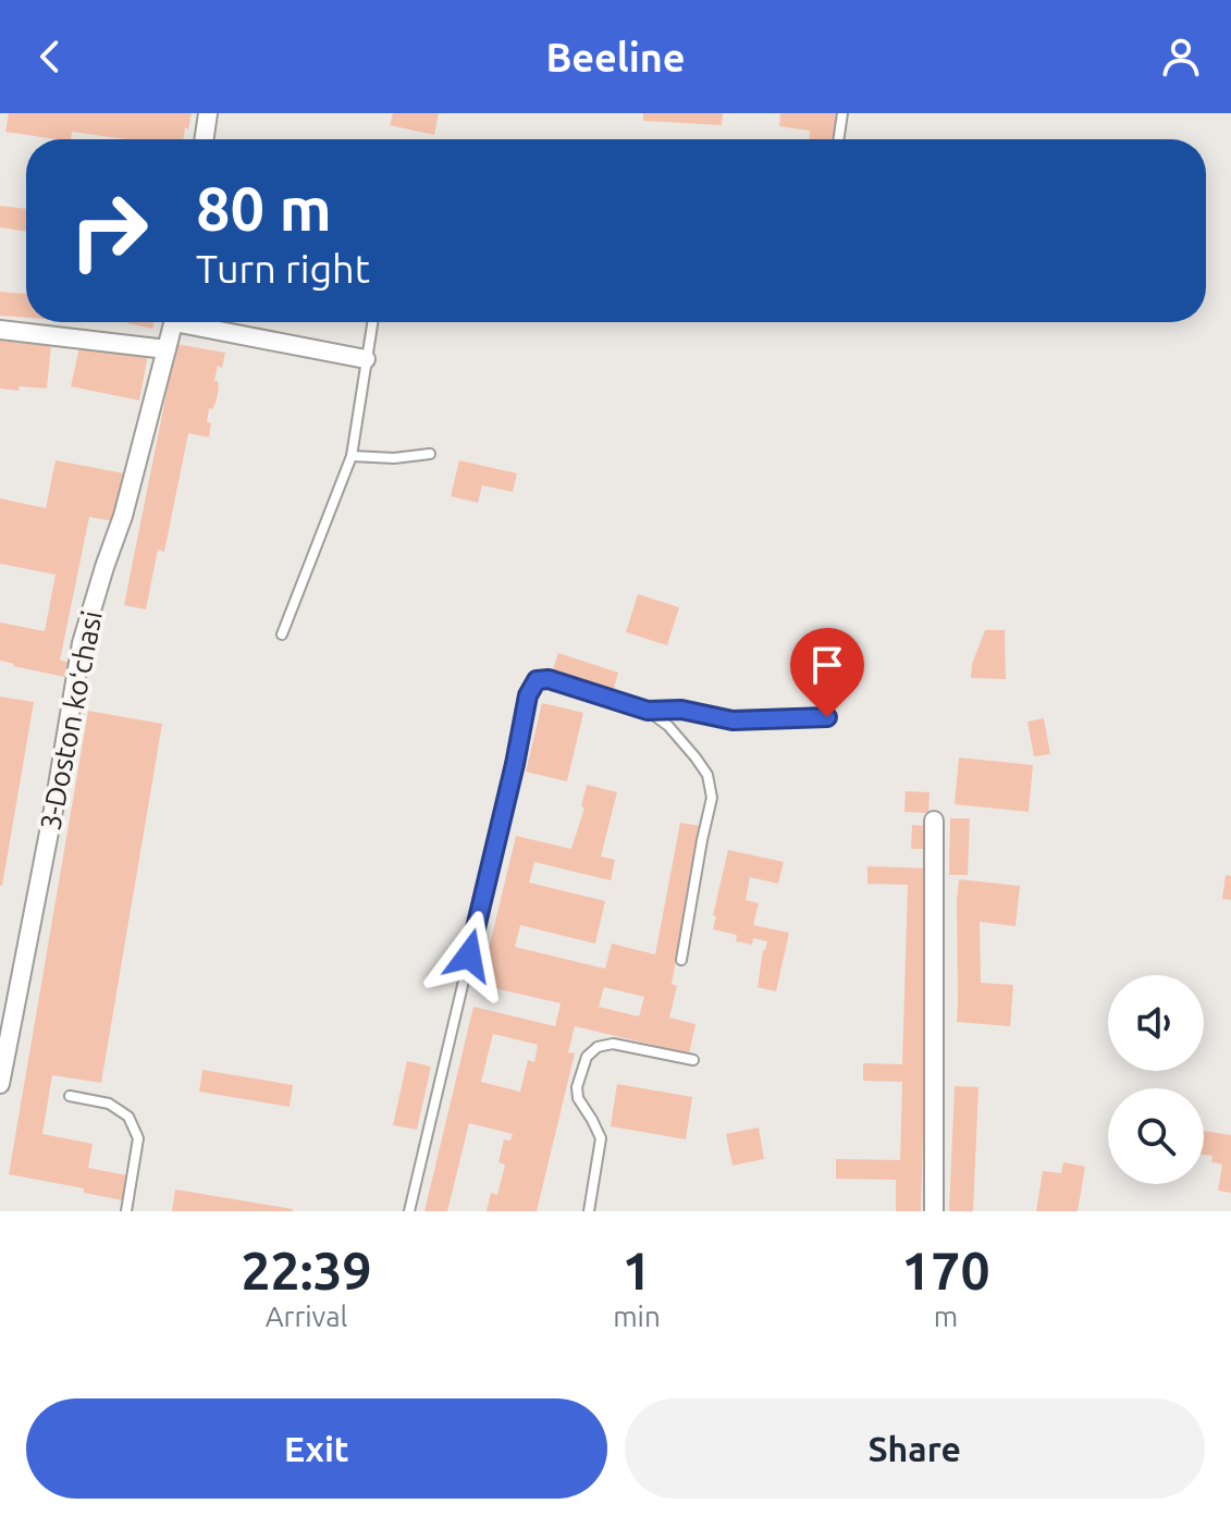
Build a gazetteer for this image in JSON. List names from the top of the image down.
{
  "streets": {
    "street": ["3-Doston koʻchasi"]
  },
  "page": {
    "header": "Beeline",
    "turn": ["80 m", "Turn right"],
    "eta": [
      "22:39",
      "Arrival",
      "1",
      "min",
      "170",
      "m"
    ],
    "buttons": ["Exit", "Share"]
  }
}
